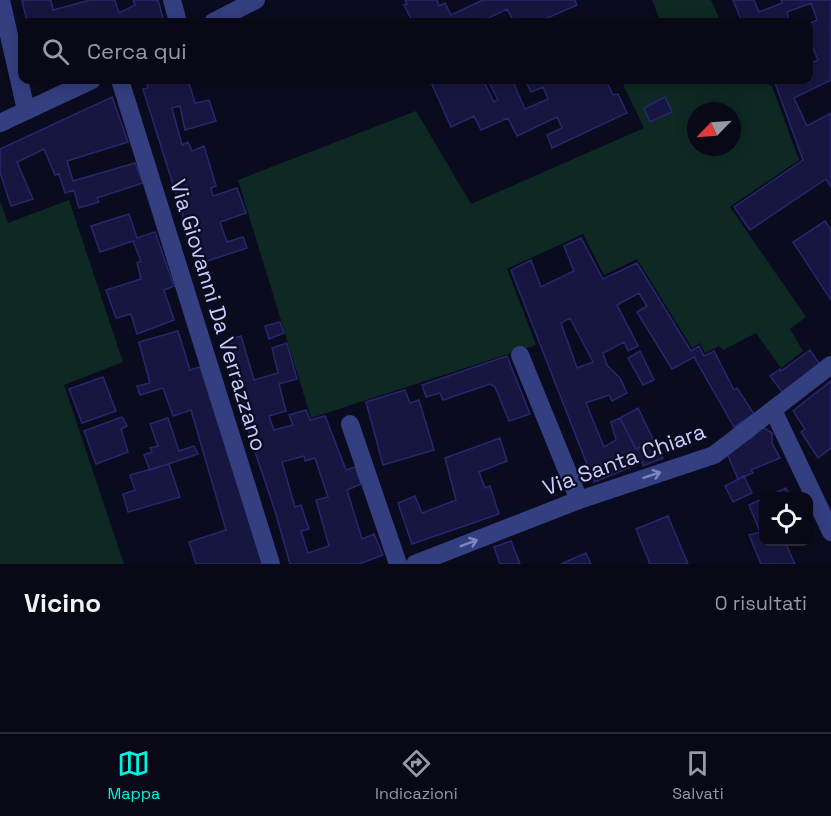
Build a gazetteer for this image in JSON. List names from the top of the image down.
{
  "streets": {
    "street": ["Via Giovanni Da Verrazzano", "Via Santa Chiara"]
  },
  "one_way": ["Via Santa Chiara"],
  "north": "bottom left",
  "page": {
    "search": "Cerca qui",
    "heading": ["Vicino", "0 risultati"],
    "nav": ["Mappa", "Indicazioni", "Salvati"]
  }
}
